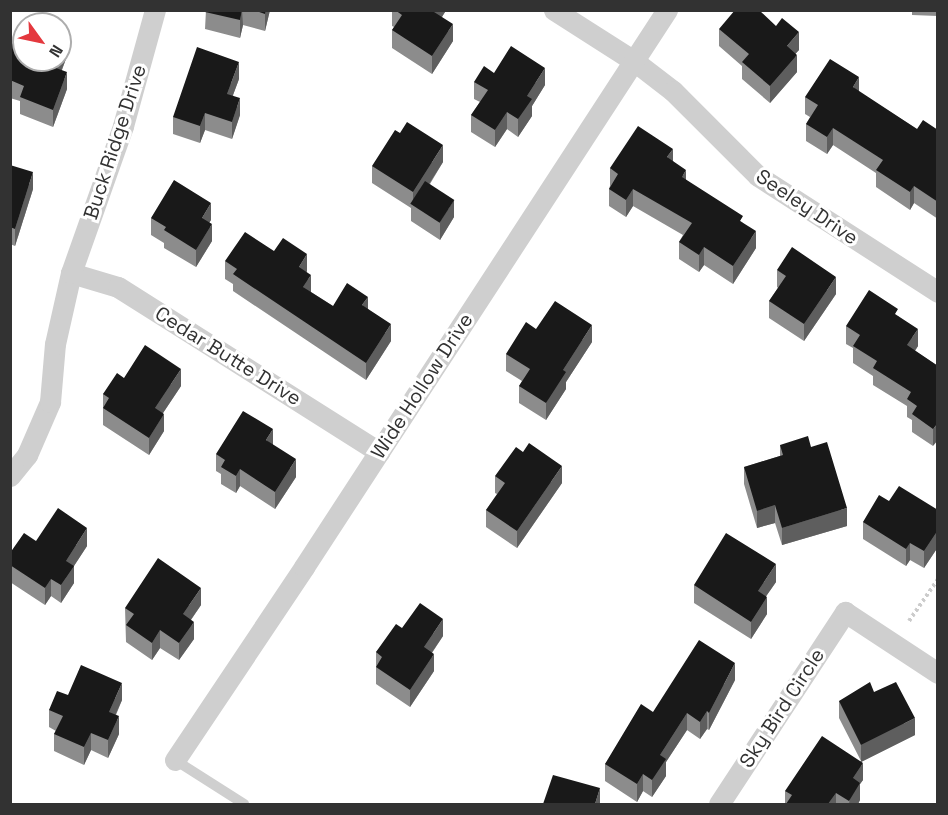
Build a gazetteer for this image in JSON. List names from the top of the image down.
{
  "streets": {
    "street": [
      "Buck Ridge Drive",
      "Seeley Drive",
      "Cedar Butte Drive",
      "Wide Hollow Drive",
      "Sky Bird Circle"
    ]
  },
  "crossings": [
    ["Buck Ridge Drive", "Cedar Butte Drive"],
    ["Seeley Drive", "Wide Hollow Drive"],
    ["Cedar Butte Drive", "Wide Hollow Drive"]
  ],
  "north": "bottom right"
}
